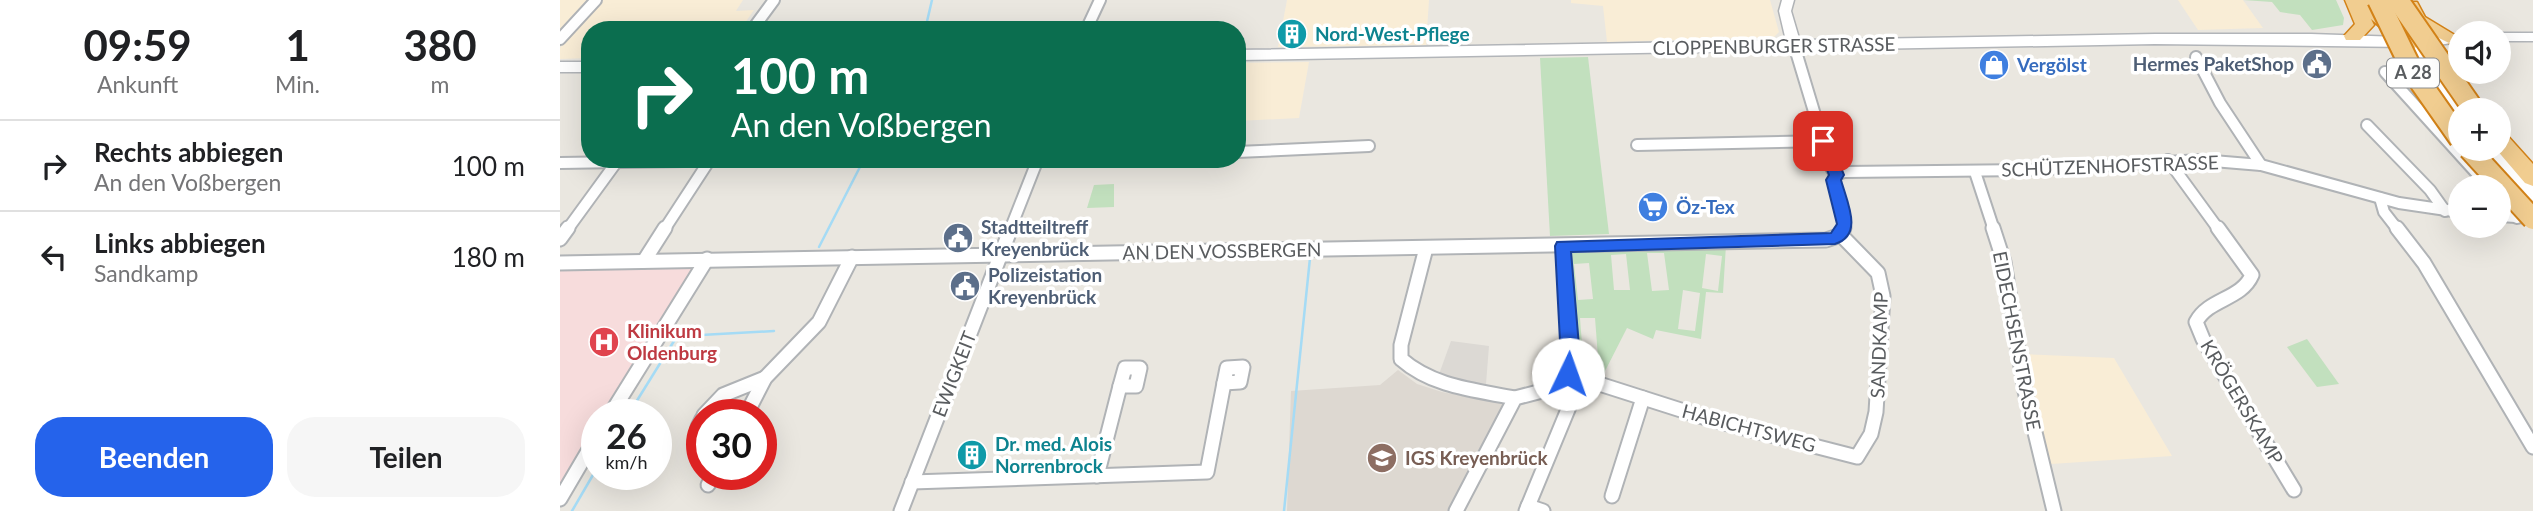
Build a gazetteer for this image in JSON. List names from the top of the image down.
{
  "streets": {
    "highway": ["A 28"],
    "main road": ["CLOPPENBURGER STRASSE"],
    "street": [
      "SCHÜTZENHOFSTRASSE",
      "AN DEN VOSSBERGEN",
      "EIDECHSENSTRASSE",
      "SANDKAMP",
      "EWIGKEIT",
      "KRÖGERSKAMP",
      "HABICHTSWEG"
    ]
  },
  "crossings": [
    ["SCHÜTZENHOFSTRASSE", "EIDECHSENSTRASSE"],
    ["SCHÜTZENHOFSTRASSE", "KRÖGERSKAMP"],
    ["AN DEN VOSSBERGEN", "SANDKAMP"],
    ["AN DEN VOSSBERGEN", "EWIGKEIT"],
    ["SANDKAMP", "HABICHTSWEG"]
  ],
  "places": {
    "building": ["Nord-West-Pflege", "Dr. med. Alois Norrenbrock"],
    "public building": ["Hermes PaketShop", "Stadtteiltreff Kreyenbrück", "Polizeistation Kreyenbrück"],
    "shop": ["Vergölst"],
    "supermarket": ["Öz-Tex"],
    "hospital": ["Klinikum Oldenburg"],
    "school or university": ["IGS Kreyenbrück"]
  },
  "page": {
    "eta": [
      "09:59",
      "Ankunft",
      "1",
      "Min.",
      "380",
      "m"
    ],
    "map_buttons": ["+", "−"],
    "turn": ["100 m", "An den Voßbergen"],
    "list": [
      {
        "name": "Rechts abbiegen",
        "note": "An den Voßbergen",
        "value": "100 m"
      },
      {
        "name": "Links abbiegen",
        "note": "Sandkamp",
        "value": "180 m"
      }
    ],
    "speed": "26 km/h",
    "limit": "30",
    "buttons": ["Beenden", "Teilen"]
  }
}
